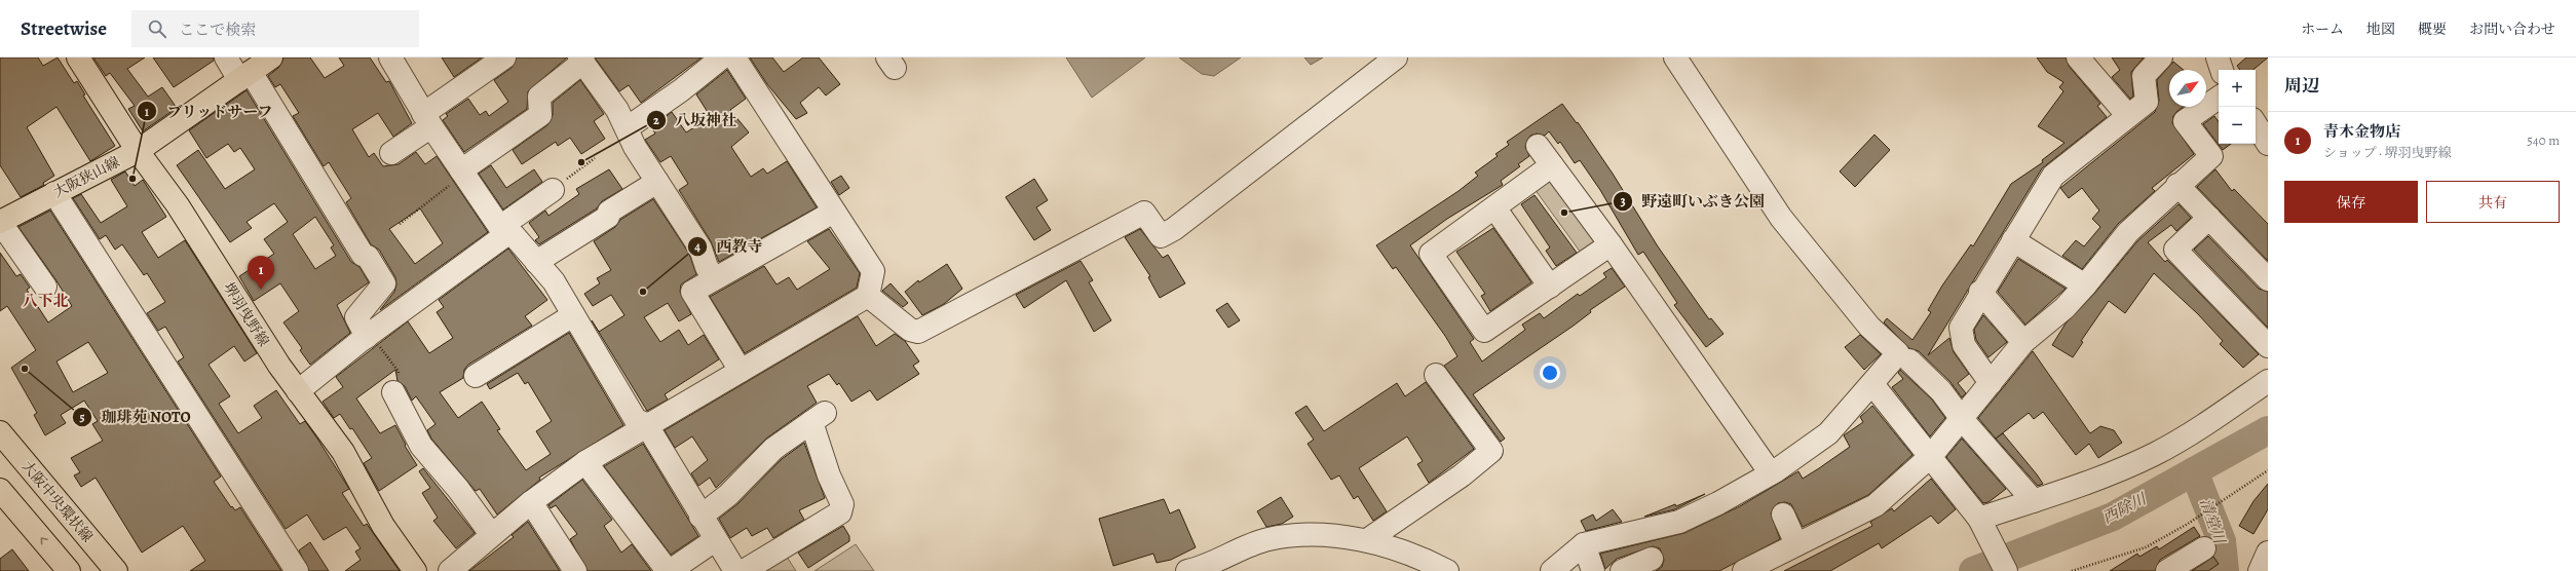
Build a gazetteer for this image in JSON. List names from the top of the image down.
{
  "streets": {
    "main road": ["大阪狭山線", "堺羽曳野線", "大阪中央環状線"]
  },
  "crossings": [
    ["大阪狭山線", "堺羽曳野線"]
  ],
  "districts": ["八下北"],
  "water": ["西除川", "清堂川"],
  "places": [
    "八坂神社",
    "ブリッドサーフ",
    "野遠町いぶき公園",
    "西教寺",
    "珈琲苑 NOTO"
  ],
  "north": "top right",
  "page": {
    "header": "Streetwise",
    "search": "ここで検索",
    "nav": [
      "ホーム",
      "地図",
      "概要",
      "お問い合わせ"
    ],
    "heading": "周辺",
    "map_buttons": ["+", "−"],
    "list": [
      {
        "mark": "1",
        "name": "青木金物店",
        "note": "ショップ · 堺羽曳野線",
        "value": "540 m"
      }
    ],
    "buttons": ["保存", "共有"],
    "pins": "1"
  }
}
